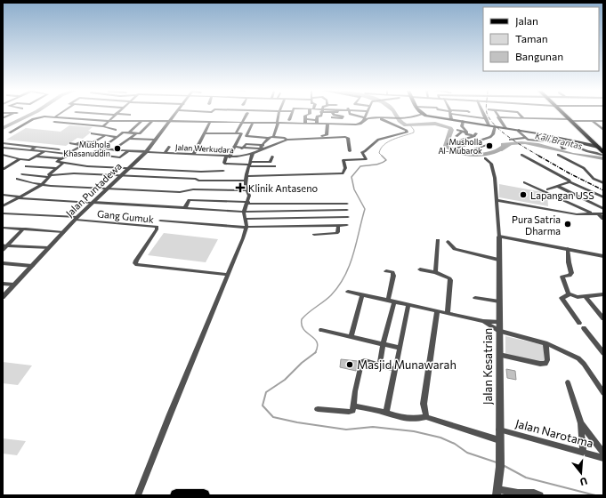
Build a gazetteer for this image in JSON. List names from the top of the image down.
{
  "streets": {
    "street": [
      "Jalan Werkudara",
      "Jalan Puntadewa",
      "Gang Gumuk",
      "Jalan Kesatrian",
      "Jalan Narotama"
    ]
  },
  "crossings": [
    ["Jalan Werkudara", "Jalan Puntadewa"],
    ["Jalan Puntadewa", "Gang Gumuk"],
    ["Jalan Kesatrian", "Jalan Narotama"]
  ],
  "water": ["Kali Brantas"],
  "places": {
    "other": [
      "Musholla Al-Mubarok",
      "Mushola Khasanuddin",
      "Lapangan USS",
      "Pura Satria Dharma",
      "Masjid Munawarah"
    ],
    "health": ["Klinik Antaseno"]
  },
  "legend": ["Jalan", "Taman", "Bangunan"],
  "north": "bottom"
}
